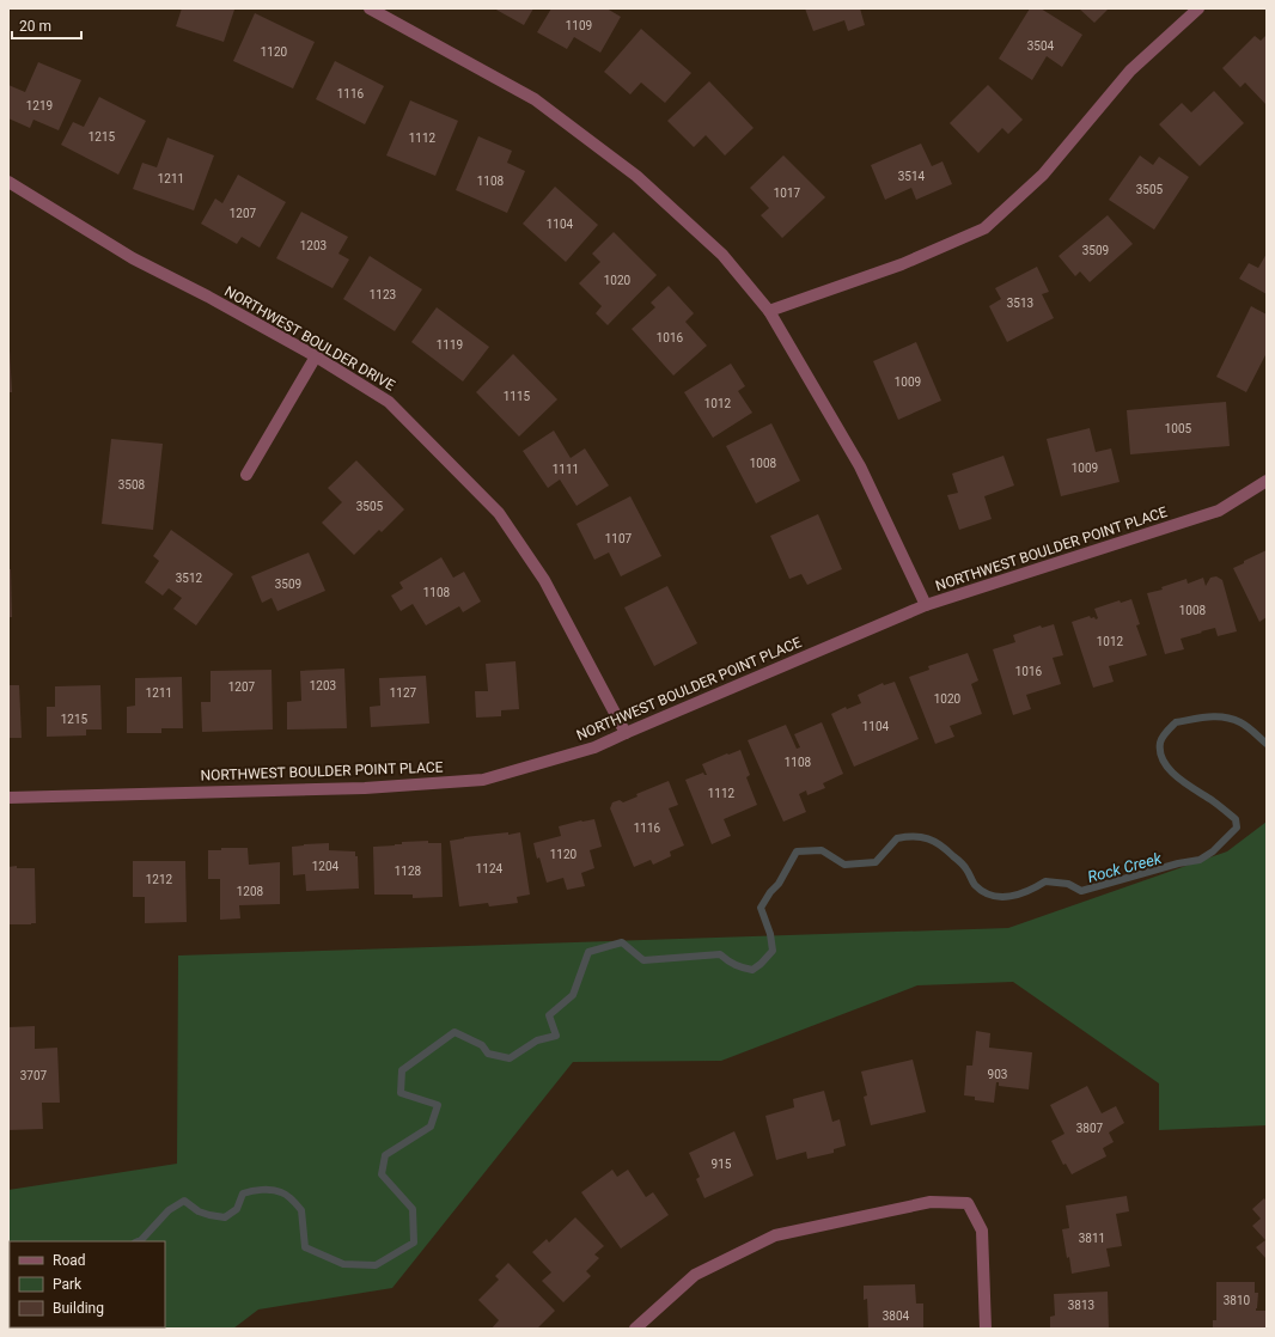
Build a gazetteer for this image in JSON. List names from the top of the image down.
{
  "streets": {
    "street": ["NORTHWEST BOULDER DRIVE", "NORTHWEST BOULDER POINT PLACE"]
  },
  "crossings": [
    ["NORTHWEST BOULDER DRIVE", "NORTHWEST BOULDER POINT PLACE"]
  ],
  "water": ["Rock Creek"],
  "house_numbers": [
    "1109",
    "3504",
    "1120",
    "1116",
    "1219",
    "1215",
    "1112",
    "3514",
    "1211",
    "1108",
    "3505",
    "1017",
    "1207",
    "1104",
    "1203",
    "3509",
    "1020",
    "1123",
    "3513",
    "1016",
    "1119",
    "1009",
    "1115",
    "1012",
    "1005",
    "1008",
    "1009",
    "1111",
    "3508",
    "3505",
    "1107",
    "3512",
    "3509",
    "1108",
    "1008",
    "1012",
    "1016",
    "1203",
    "1207",
    "1211",
    "1127",
    "1020",
    "1215",
    "1104",
    "1108",
    "1112",
    "1116",
    "1120",
    "1204",
    "1124",
    "1128",
    "1212",
    "1208",
    "903",
    "3707",
    "3807",
    "915",
    "3811",
    "3810",
    "3813",
    "3804"
  ],
  "legend": ["Road", "Park", "Building"],
  "scale_bar": "20 m"
}
